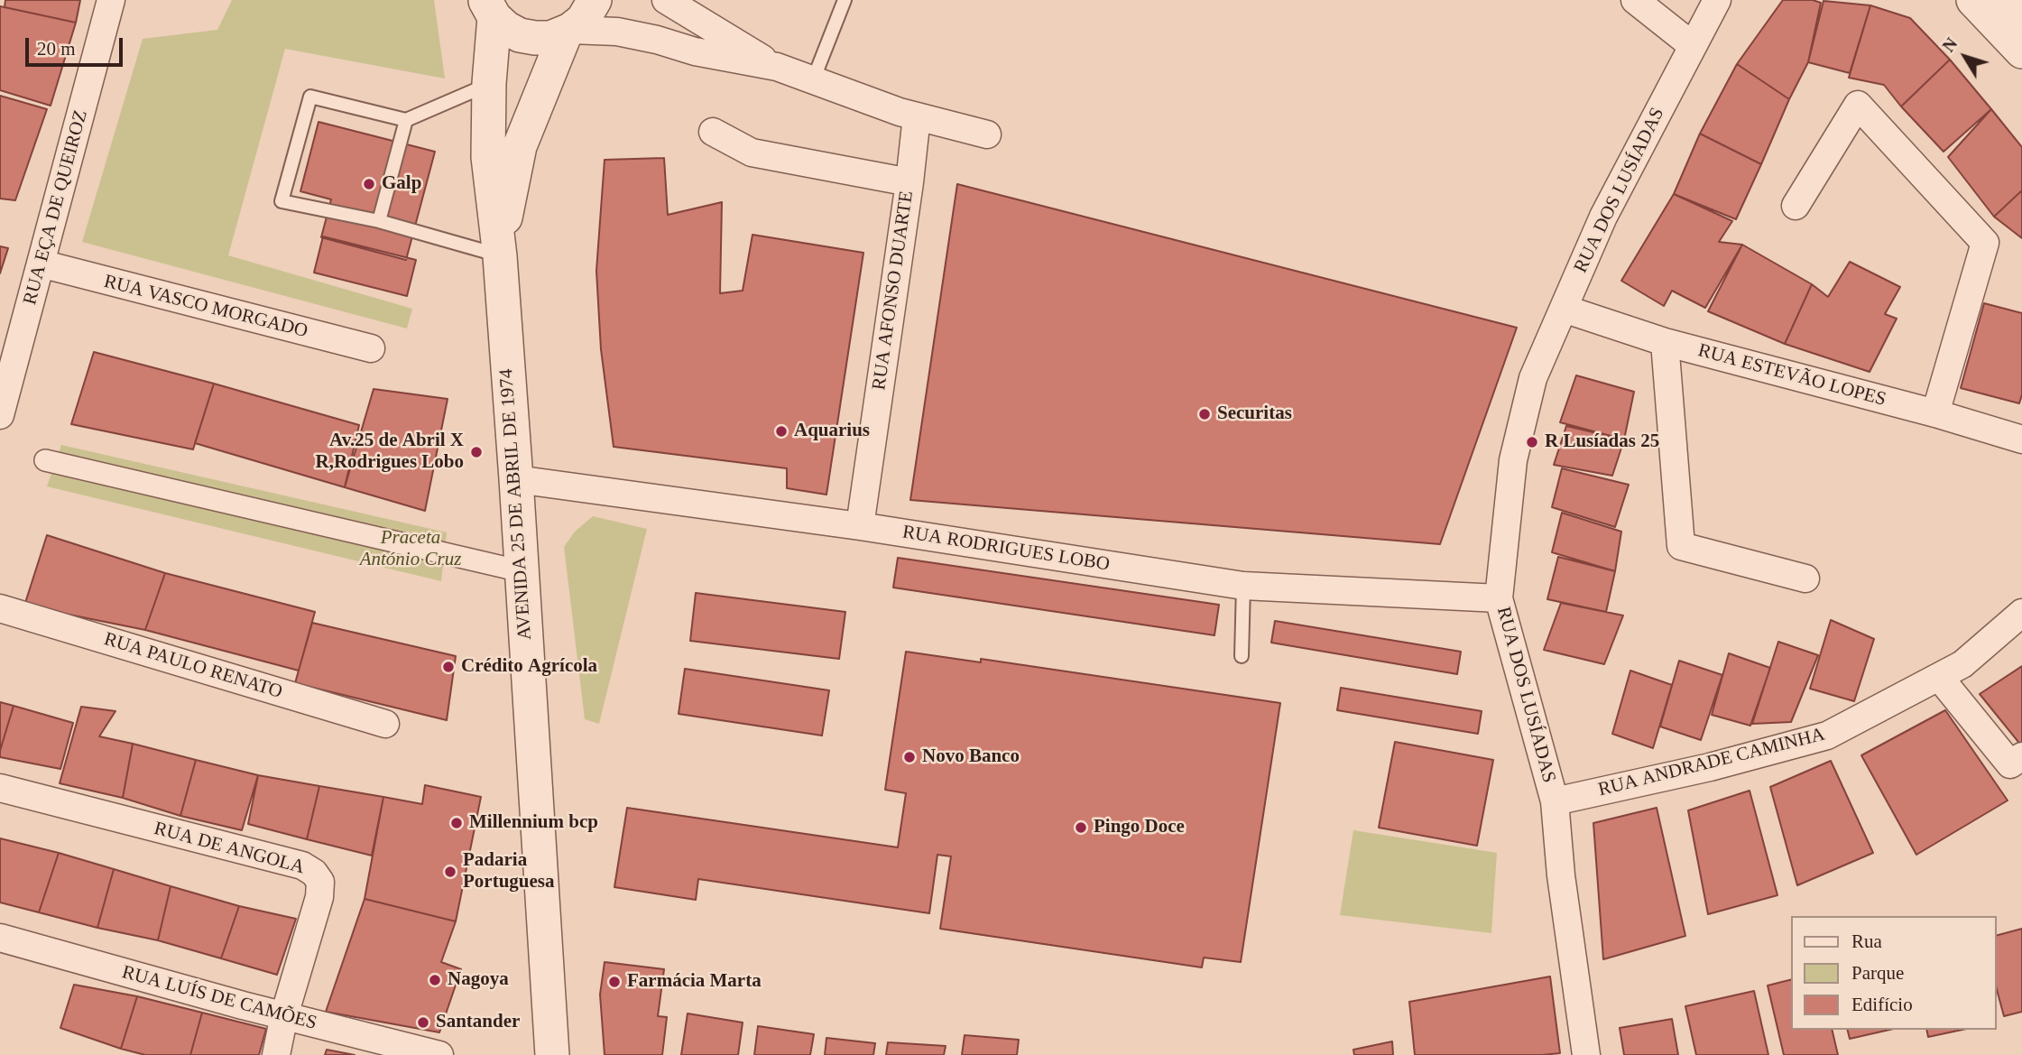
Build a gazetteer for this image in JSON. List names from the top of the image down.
{
  "streets": {
    "street": [
      "RUA DOS LUSÍADAS",
      "RUA EÇA DE QUEIROZ",
      "RUA AFONSO DUARTE",
      "RUA VASCO MORGADO",
      "RUA ESTEVÃO LOPES",
      "AVENIDA 25 DE ABRIL DE 1974",
      "RUA RODRIGUES LOBO",
      "RUA PAULO RENATO",
      "RUA ANDRADE CAMINHA",
      "RUA DE ANGOLA",
      "RUA LUÍS DE CAMÕES"
    ]
  },
  "crossings": [
    ["RUA DOS LUSÍADAS", "RUA ESTEVÃO LOPES"],
    ["RUA DOS LUSÍADAS", "RUA RODRIGUES LOBO"],
    ["RUA DOS LUSÍADAS", "RUA ANDRADE CAMINHA"],
    ["RUA EÇA DE QUEIROZ", "RUA VASCO MORGADO"],
    ["RUA AFONSO DUARTE", "RUA RODRIGUES LOBO"],
    ["AVENIDA 25 DE ABRIL DE 1974", "RUA RODRIGUES LOBO"],
    ["RUA DE ANGOLA", "RUA LUÍS DE CAMÕES"]
  ],
  "parks": ["Praceta António Cruz"],
  "places": [
    "Galp",
    "Securitas",
    "Aquarius",
    "R Lusíadas 25",
    "Av.25 de Abril X R,Rodrigues Lobo",
    "Crédito Agrícola",
    "Novo Banco",
    "Millennium bcp",
    "Pingo Doce",
    "Padaria Portuguesa",
    "Nagoya",
    "Farmácia Marta",
    "Santander"
  ],
  "legend": ["Rua", "Parque", "Edifício"],
  "scale_bar": "20 m",
  "north": "top left"
}
